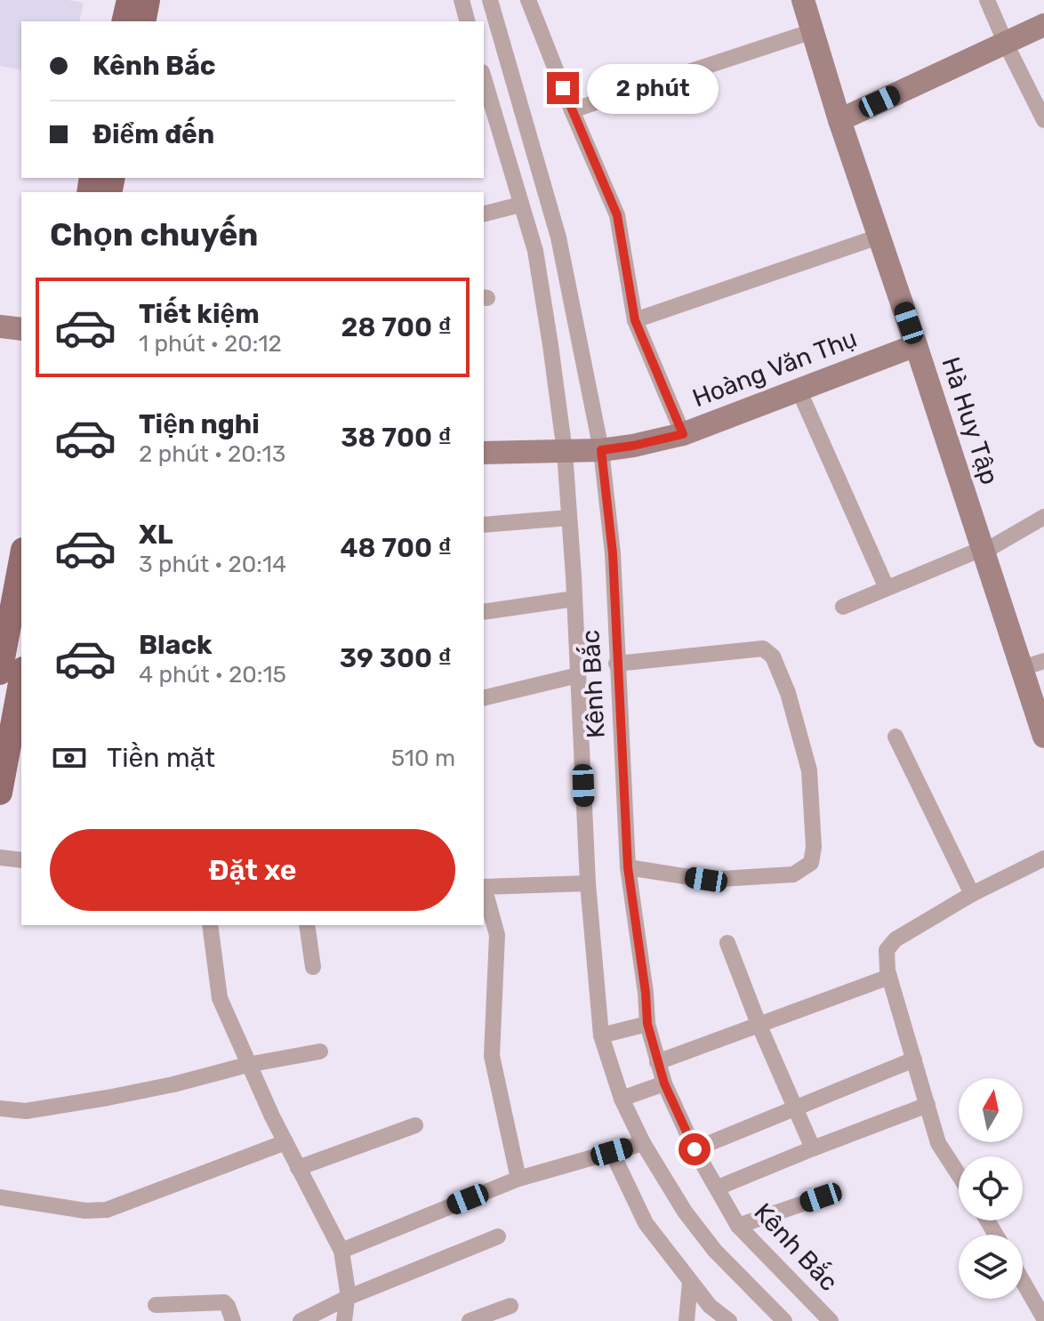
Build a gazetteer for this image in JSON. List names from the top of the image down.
{
  "streets": {
    "main road": ["Hoàng Văn Thụ", "Hà Huy Tập"],
    "street": ["Kênh Bắc"]
  },
  "crossings": [
    ["Hoàng Văn Thụ", "Hà Huy Tập"],
    ["Hoàng Văn Thụ", "Kênh Bắc"]
  ],
  "north": "top",
  "page": {
    "banner": ["Kênh Bắc", "Điểm đến"],
    "bubble": "2 phút",
    "heading": "Chọn chuyến",
    "list": [
      {
        "name": "Tiết kiệm",
        "note": "1 phút · 20:12",
        "value": "28 700 ₫"
      },
      {
        "name": "Tiện nghi",
        "note": "2 phút · 20:13",
        "value": "38 700 ₫"
      },
      {
        "name": "XL",
        "note": "3 phút · 20:14",
        "value": "48 700 ₫"
      },
      {
        "name": "Black",
        "note": "4 phút · 20:15",
        "value": "39 300 ₫"
      }
    ],
    "pay": ["Tiền mặt", "510 m"],
    "buttons": "Đặt xe"
  }
}
